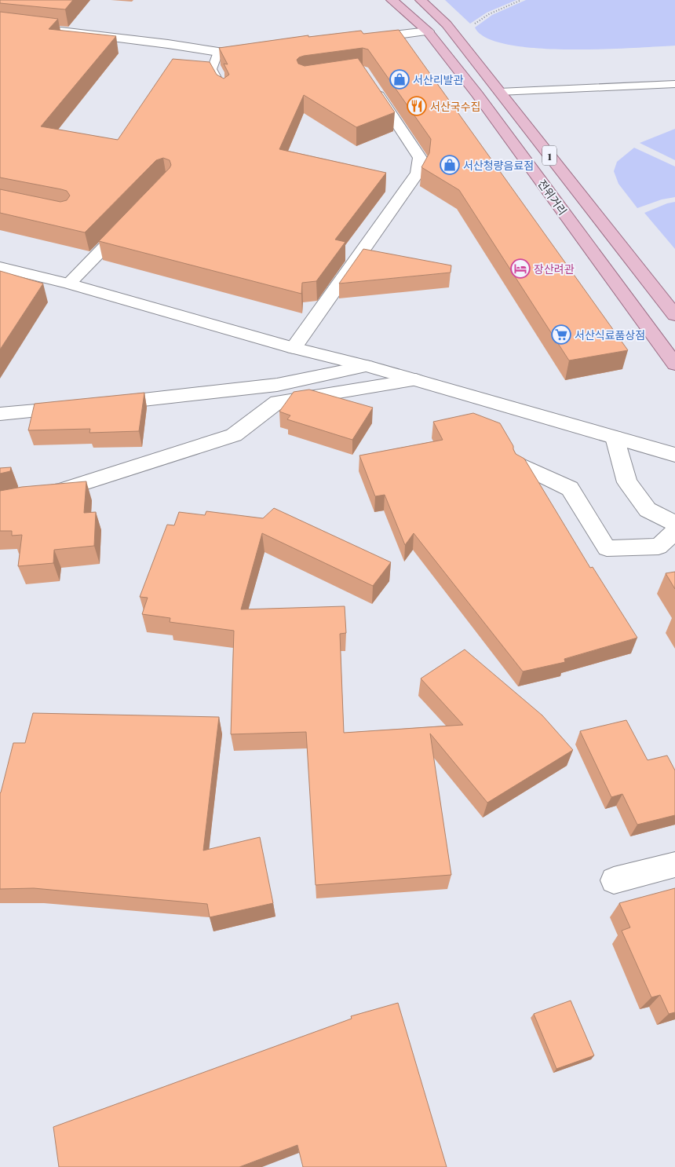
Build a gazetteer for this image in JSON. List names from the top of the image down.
{
  "streets": {
    "main road": ["1", "전위거리"]
  },
  "places": {
    "shop": ["서산리발관", "서산청량음료점"],
    "restaurant": ["서산국수집"],
    "hotel": ["장산려관"],
    "supermarket": ["서산식료품상점"]
  }
}
